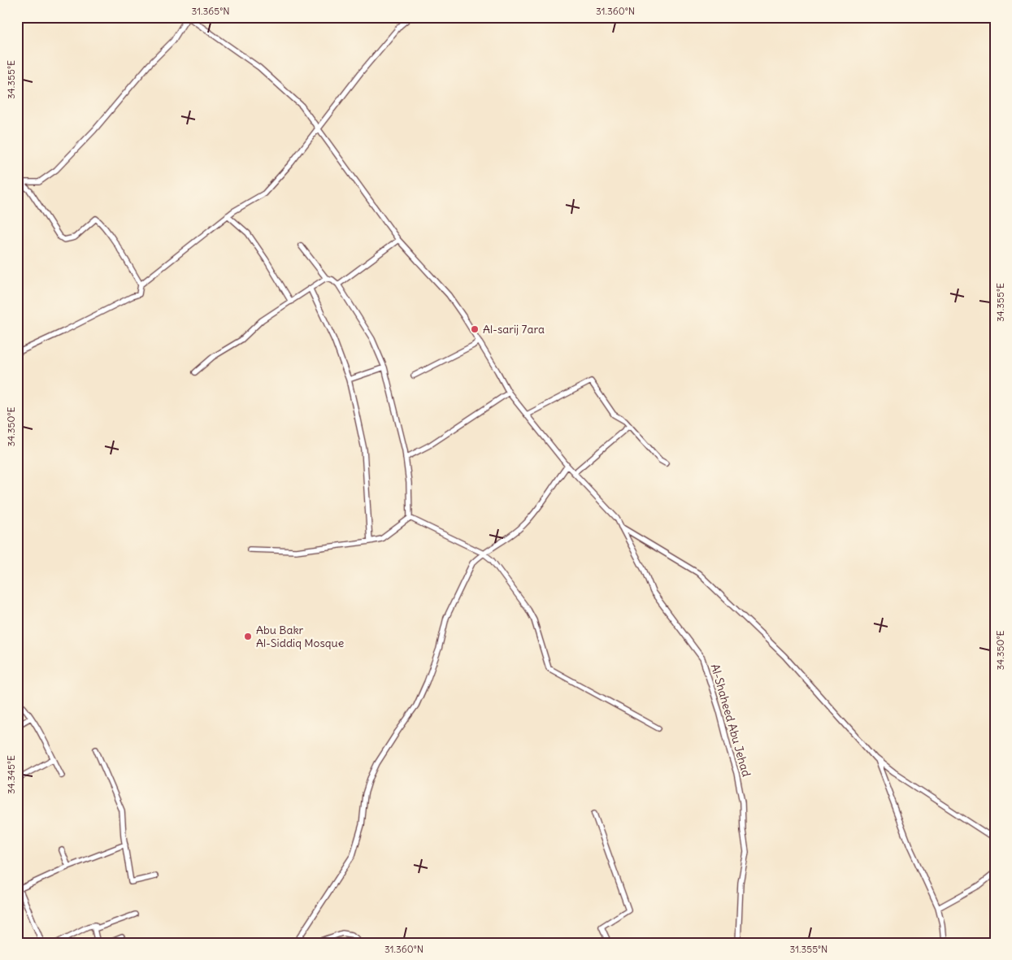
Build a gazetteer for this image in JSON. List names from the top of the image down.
{
  "streets": {
    "street": ["Al-Shaheed Abu Jehad"]
  },
  "places": ["Al-sarij 7ara", "Abu Bakr Al-Siddiq Mosque"],
  "coordinates": [
    "31.365°N",
    "31.360°N",
    "34.355°E",
    "34.350°E",
    "34.345°E",
    "31.355°N"
  ]
}
